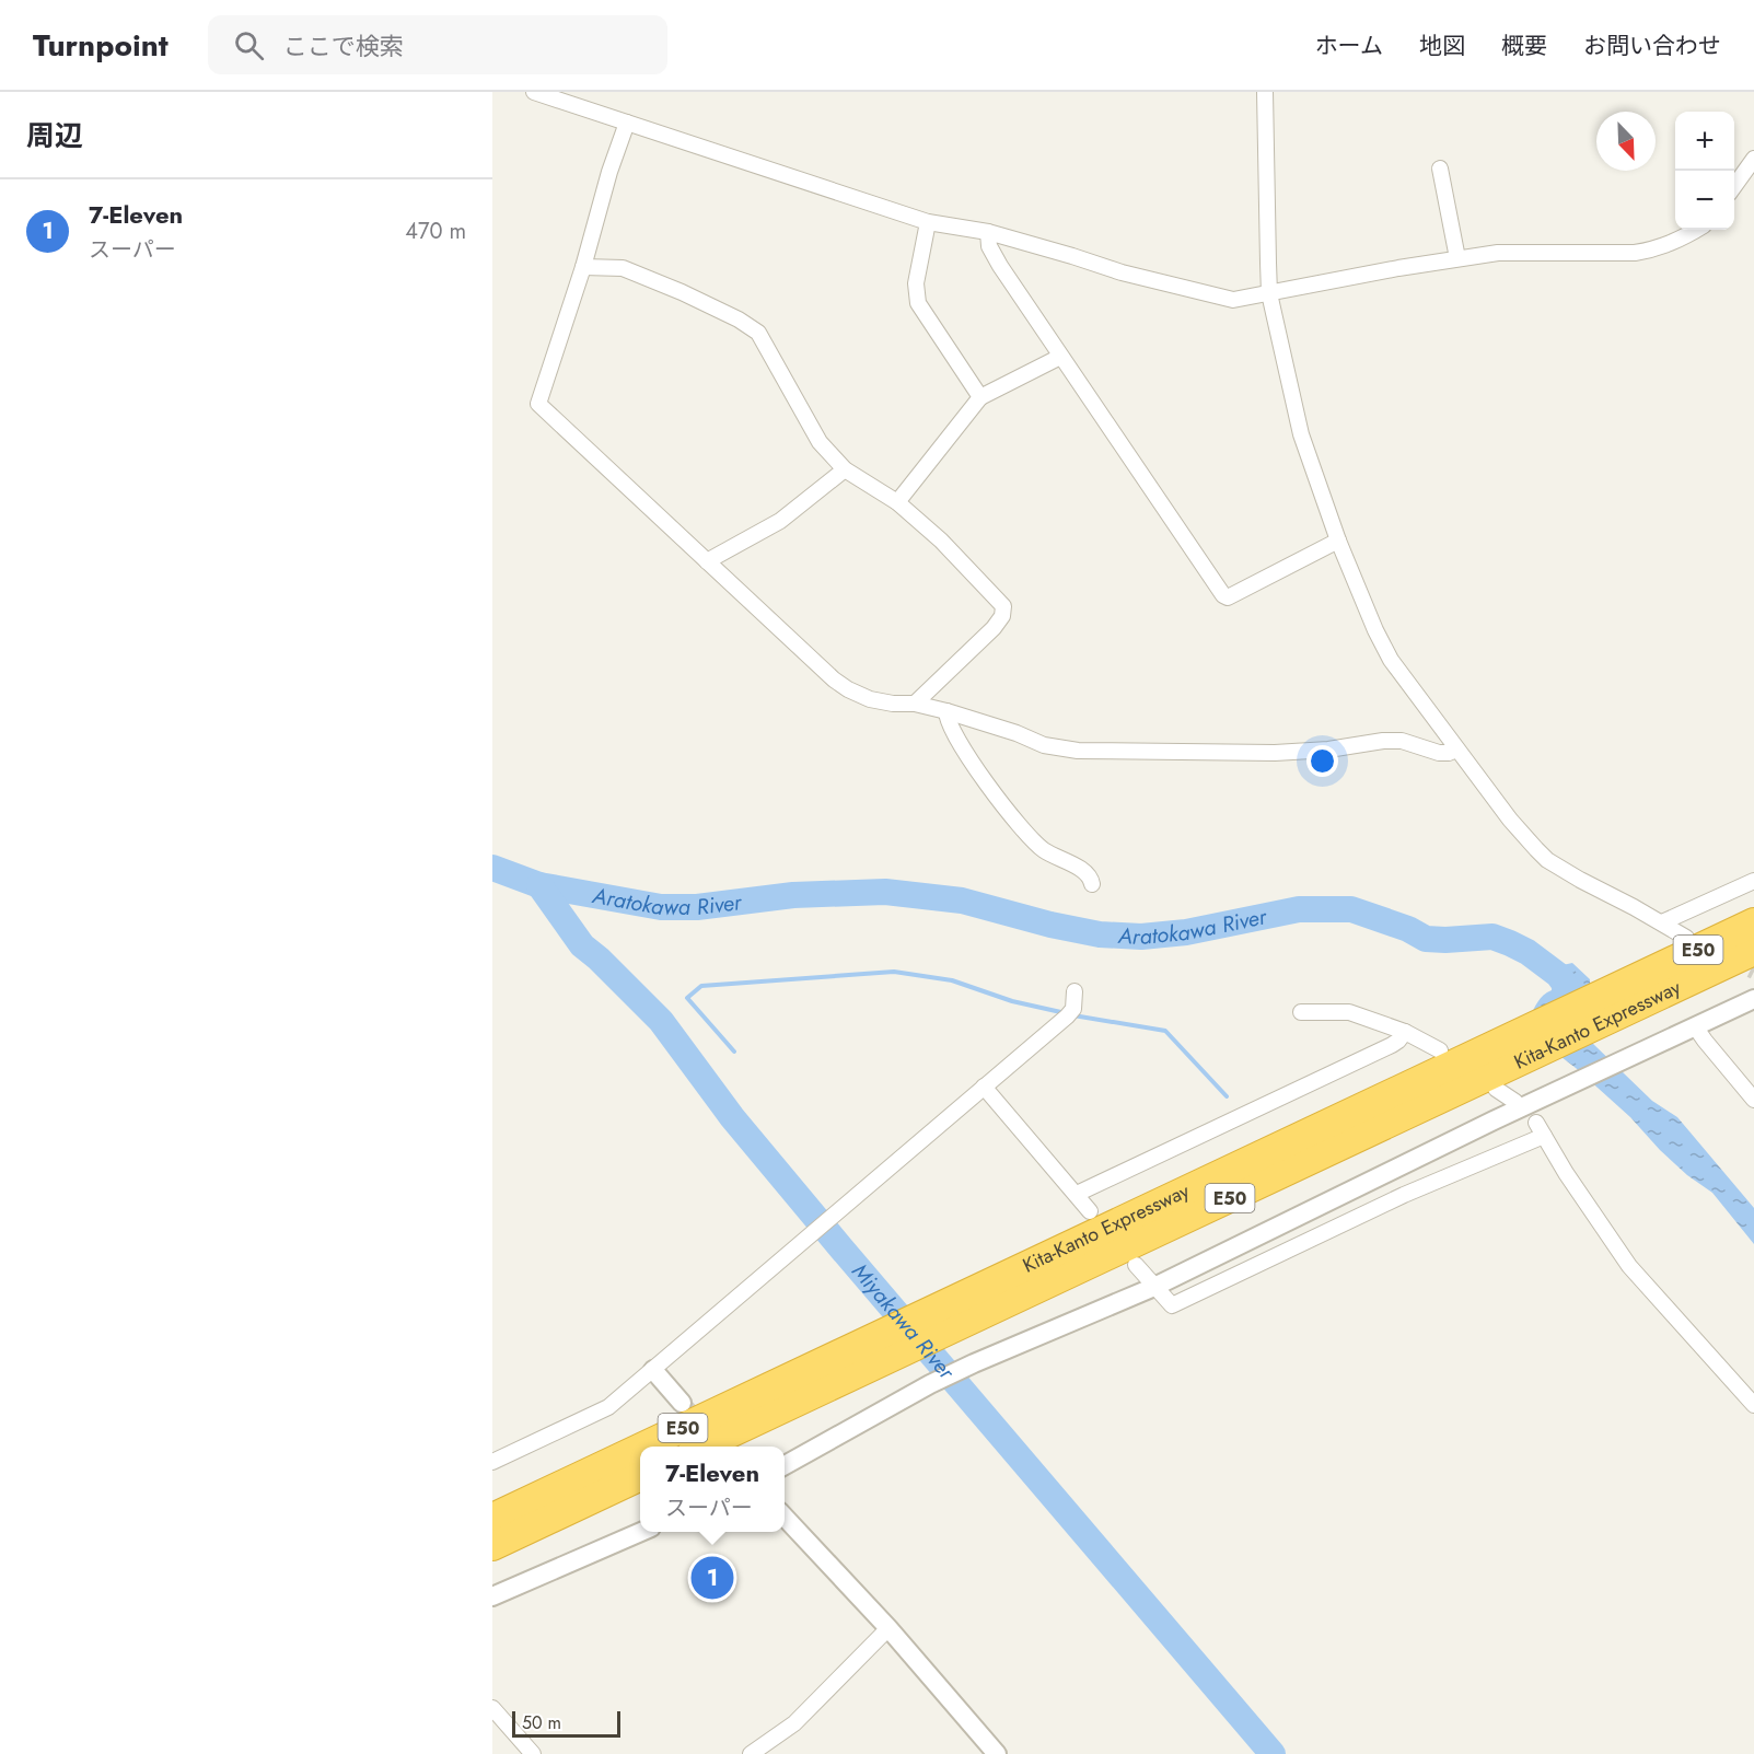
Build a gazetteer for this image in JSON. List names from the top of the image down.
{
  "streets": {
    "highway": ["E50", "Kita-Kanto Expressway"]
  },
  "water": ["Aratokawa River", "Miyakawa River"],
  "scale_bar": "50 m",
  "north": "bottom right",
  "page": {
    "header": "Turnpoint",
    "search": "ここで検索",
    "nav": [
      "ホーム",
      "地図",
      "概要",
      "お問い合わせ"
    ],
    "heading": "周辺",
    "map_buttons": ["+", "−"],
    "list": [
      {
        "mark": "1",
        "name": "7-Eleven",
        "note": "スーパー",
        "value": "470 m"
      }
    ],
    "popup": ["7-Eleven", "スーパー"],
    "pins": "1",
    "scale": "50 m"
  }
}
